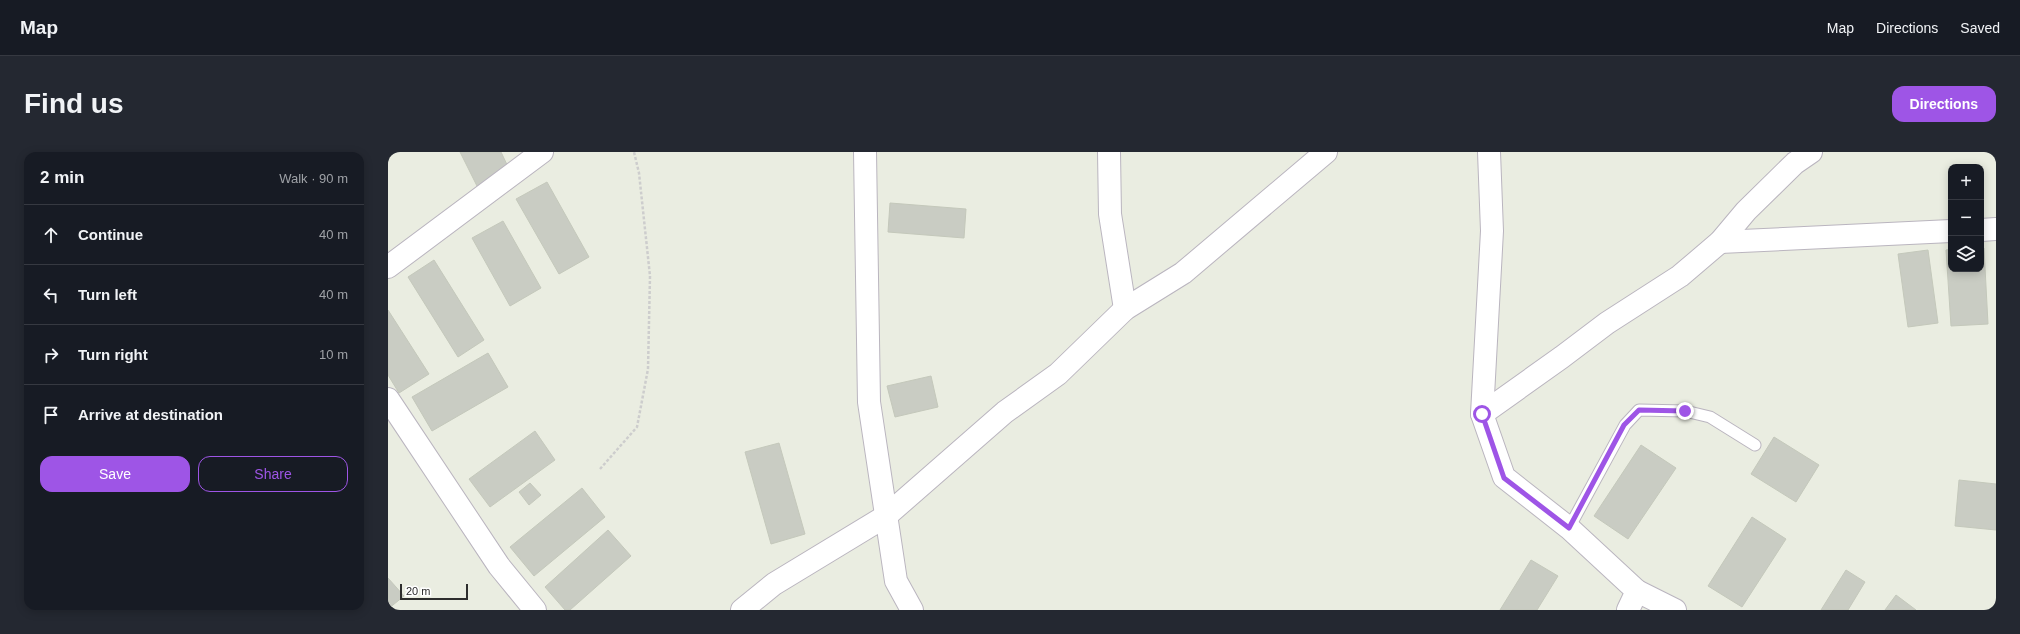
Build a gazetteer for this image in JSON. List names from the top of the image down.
{
  "scale_bar": "20 m",
  "page": {
    "header": "Map",
    "nav": ["Map", "Directions", "Saved"],
    "buttons": [
      "Directions",
      ["Save", "Share"]
    ],
    "title": "Find us",
    "heading": ["2 min", "Walk · 90 m"],
    "map_buttons": ["+", "−"],
    "list": [
      ["Continue", "40 m"],
      ["Turn left", "40 m"],
      ["Turn right", "10 m"],
      "Arrive at destination"
    ],
    "scale": "20 m"
  }
}
